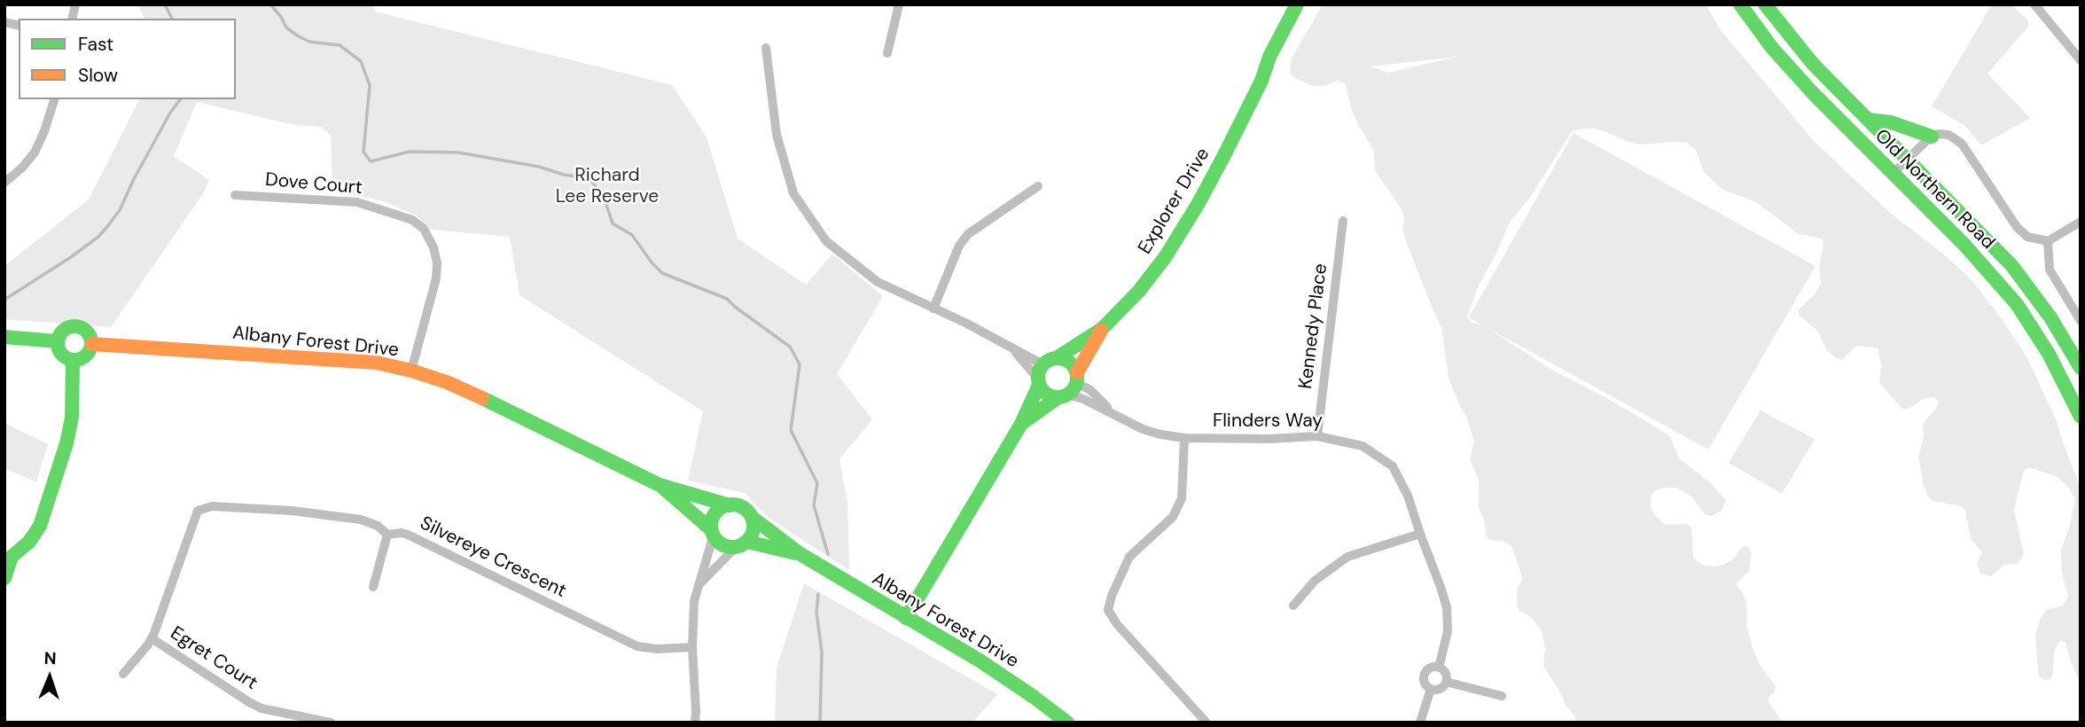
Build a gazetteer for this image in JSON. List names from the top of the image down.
{
  "streets": {
    "main road": ["Old Northern Road", "Explorer Drive", "Albany Forest Drive"],
    "street": [
      "Dove Court",
      "Kennedy Place",
      "Flinders Way",
      "Silvereye Crescent",
      "Egret Court"
    ]
  },
  "crossings": [
    ["Dove Court", "Albany Forest Drive"],
    ["Explorer Drive", "Flinders Way"],
    ["Kennedy Place", "Flinders Way"],
    ["Silvereye Crescent", "Egret Court"]
  ],
  "parks": ["Richard Lee Reserve"],
  "legend": ["Fast", "Slow"],
  "north": "top"
}
